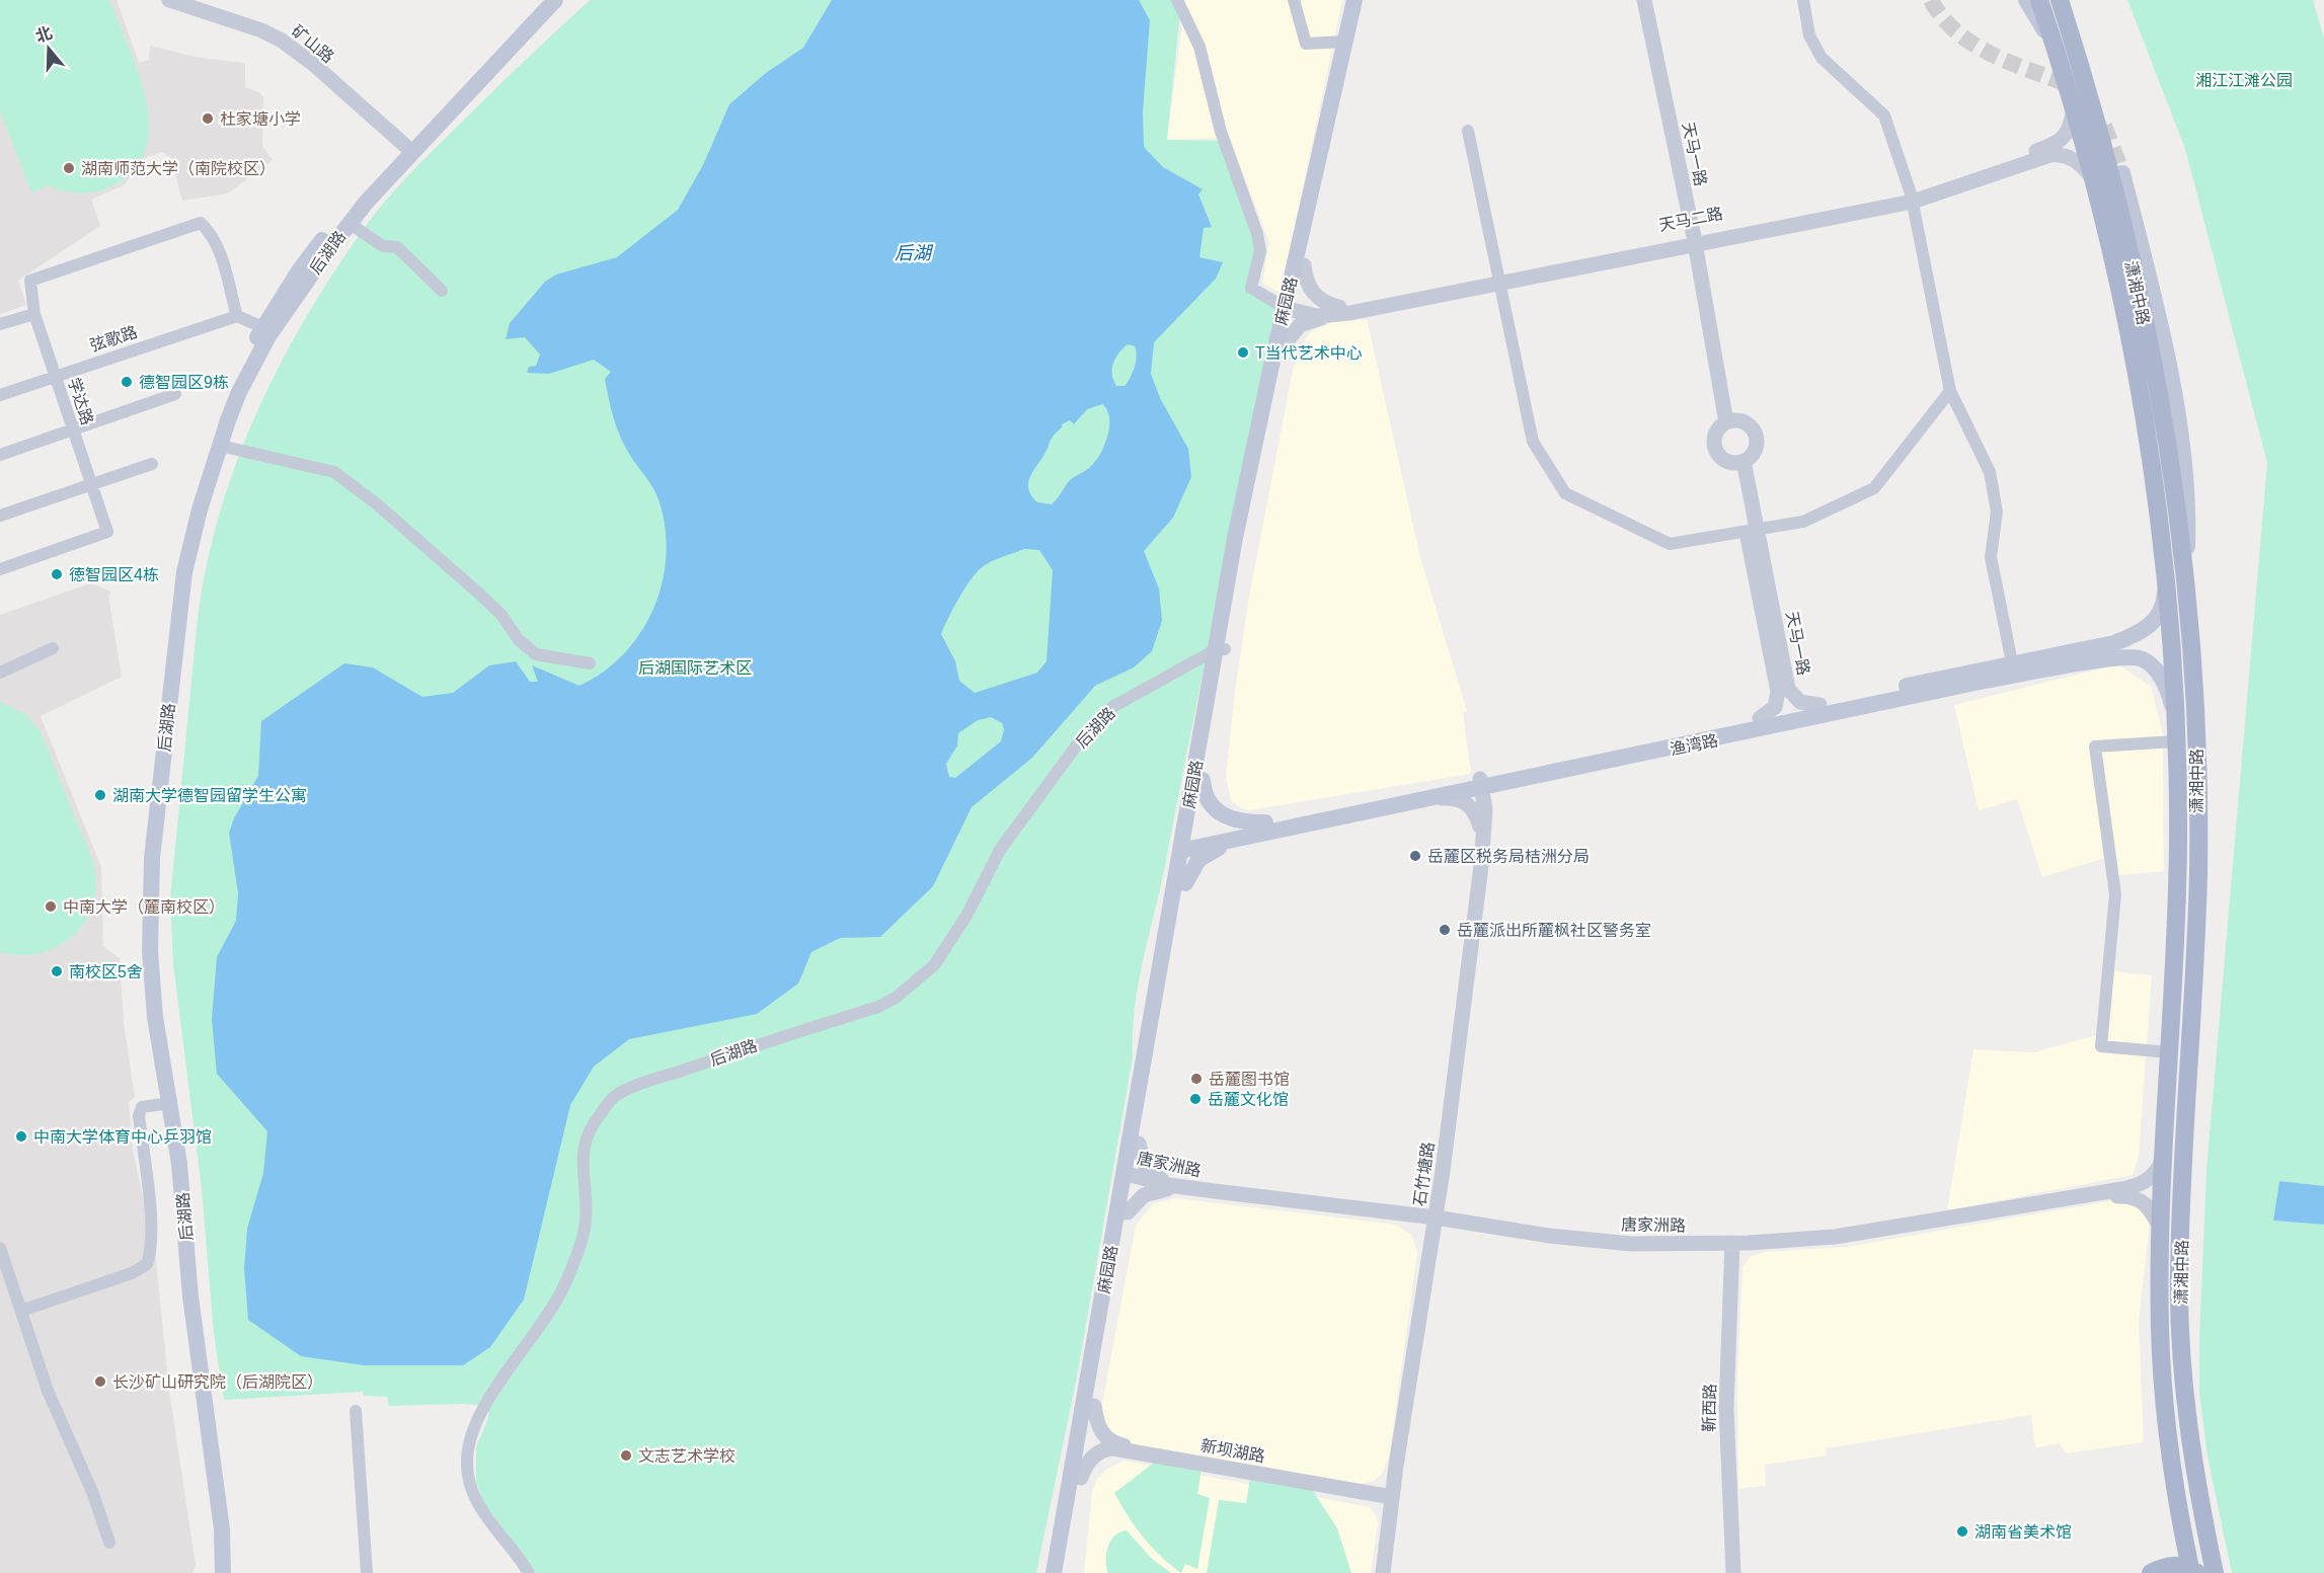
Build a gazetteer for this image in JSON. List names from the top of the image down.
{
  "streets": {
    "main road": [
      "后湖路",
      "潇湘中路",
      "麻园路",
      "渔湾路"
    ],
    "street": [
      "矿山路",
      "天马一路",
      "天马二路",
      "弦歌路",
      "学达路",
      "唐家洲路",
      "石竹塘路",
      "靳西路",
      "新坝湖路"
    ]
  },
  "crossings": [
    ["矿山路", "后湖路"],
    ["天马一路", "天马二路"],
    ["天马一路", "渔湾路"],
    ["天马二路", "潇湘中路"],
    ["后湖路", "麻园路"],
    ["潇湘中路", "渔湾路"],
    ["潇湘中路", "唐家洲路"],
    ["麻园路", "渔湾路"],
    ["麻园路", "唐家洲路"],
    ["麻园路", "新坝湖路"],
    ["弦歌路", "学达路"],
    ["渔湾路", "石竹塘路"],
    ["唐家洲路", "石竹塘路"],
    ["唐家洲路", "靳西路"],
    ["石竹塘路", "新坝湖路"]
  ],
  "water": ["后湖"],
  "parks": ["湘江江滩公园", "后湖国际艺术区"],
  "places": [
    "杜家塘小学",
    "湖南师范大学（南院校区）",
    "T当代艺术中心",
    "德智园区9栋",
    "徳智园区4栋",
    "湖南大学德智园留学生公寓",
    "岳麓区税务局桔洲分局",
    "中南大学（麓南校区）",
    "岳麓派出所麓枫社区警务室",
    "南校区5舍",
    "岳麓图书馆",
    "岳麓文化馆",
    "中南大学体育中心乒羽馆",
    "长沙矿山研究院（后湖院区）",
    "文志艺术学校",
    "湖南省美术馆"
  ],
  "north": "top"
}
